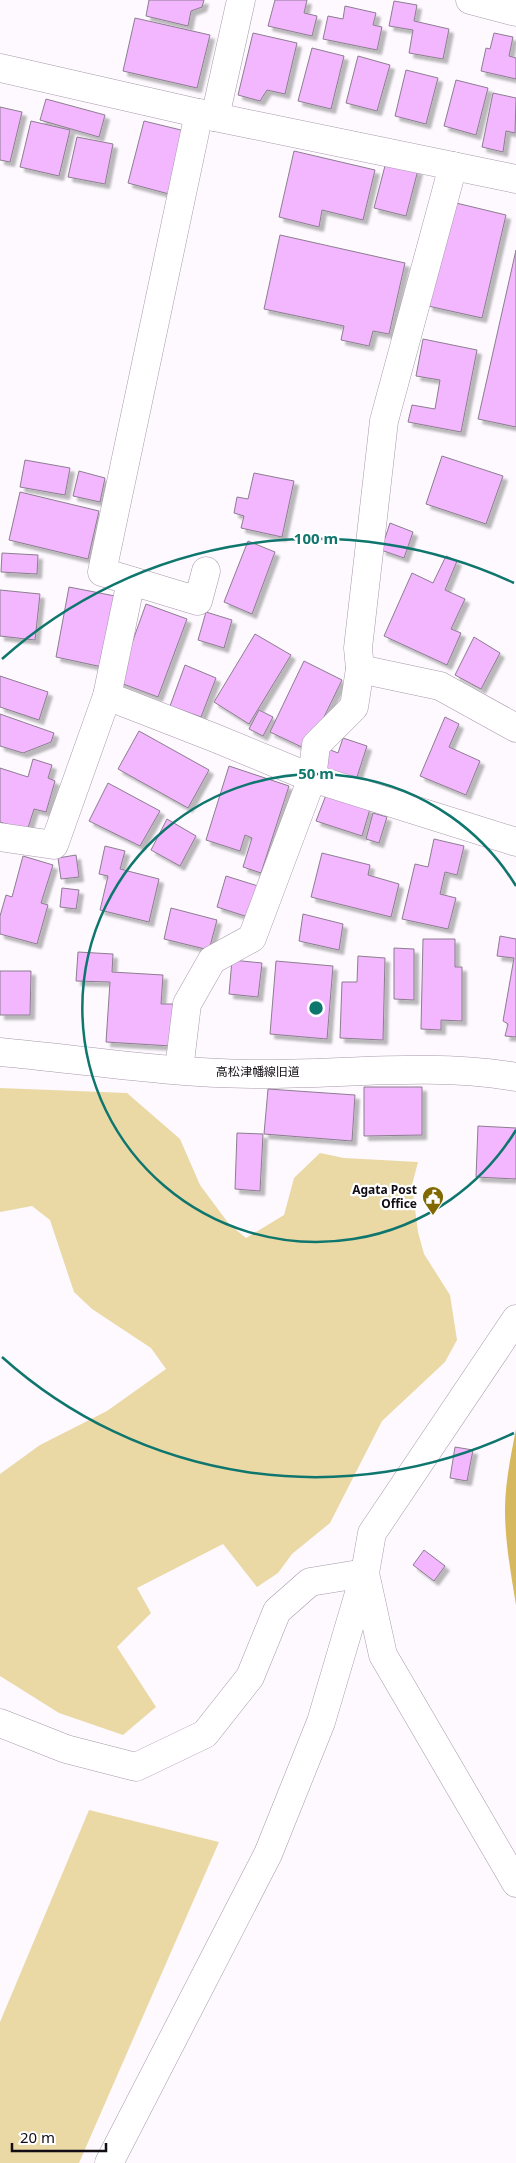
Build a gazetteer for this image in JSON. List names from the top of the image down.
{
  "streets": {
    "street": ["高松津幡線旧道"]
  },
  "places": {
    "public building": ["Agata Post Office"]
  },
  "scale_bar": "20 m",
  "rings": ["100 m", "50 m"]
}
